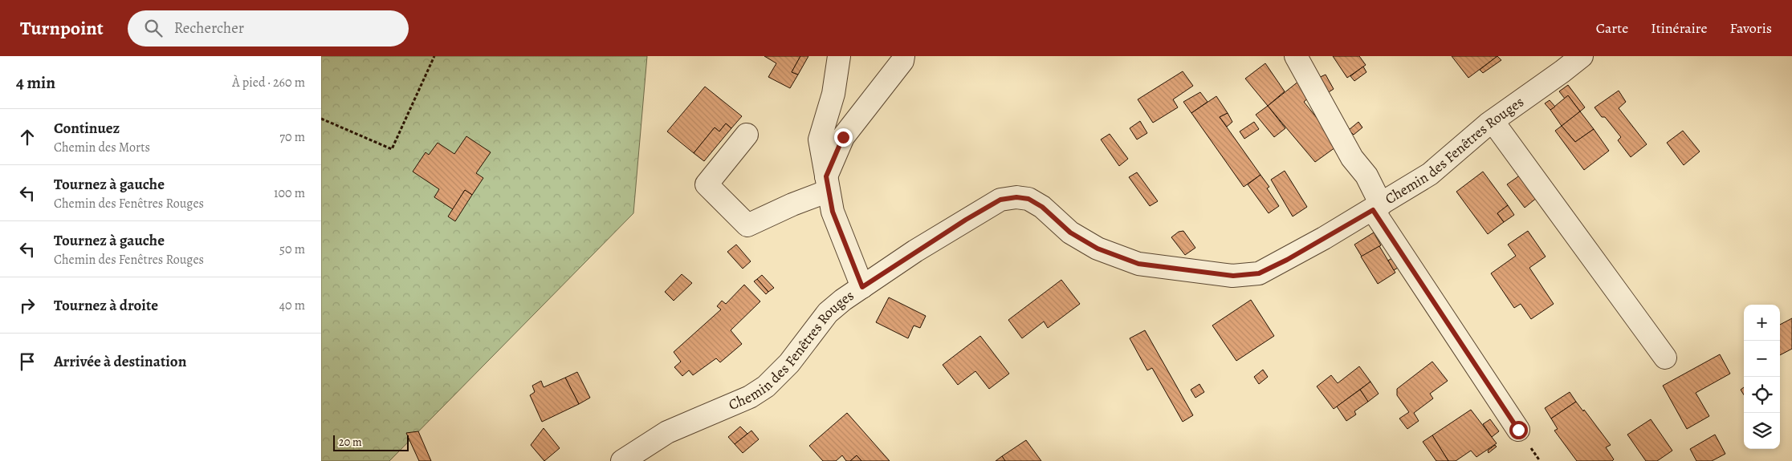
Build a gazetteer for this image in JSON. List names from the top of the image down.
{
  "streets": {
    "street": ["Chemin des Fenêtres Rouges"]
  },
  "scale_bar": "20 m",
  "page": {
    "header": "Turnpoint",
    "search": "Rechercher",
    "nav": ["Carte", "Itinéraire", "Favoris"],
    "heading": ["4 min", "À pied · 260 m"],
    "list": [
      ["Continuez", "Chemin des Morts", "70 m"],
      ["Tournez à gauche", "Chemin des Fenêtres Rouges", "100 m"],
      ["Tournez à gauche", "Chemin des Fenêtres Rouges", "50 m"],
      ["Tournez à droite", "40 m"],
      "Arrivée à destination"
    ],
    "map_buttons": ["+", "−"],
    "scale": "20 m"
  }
}
